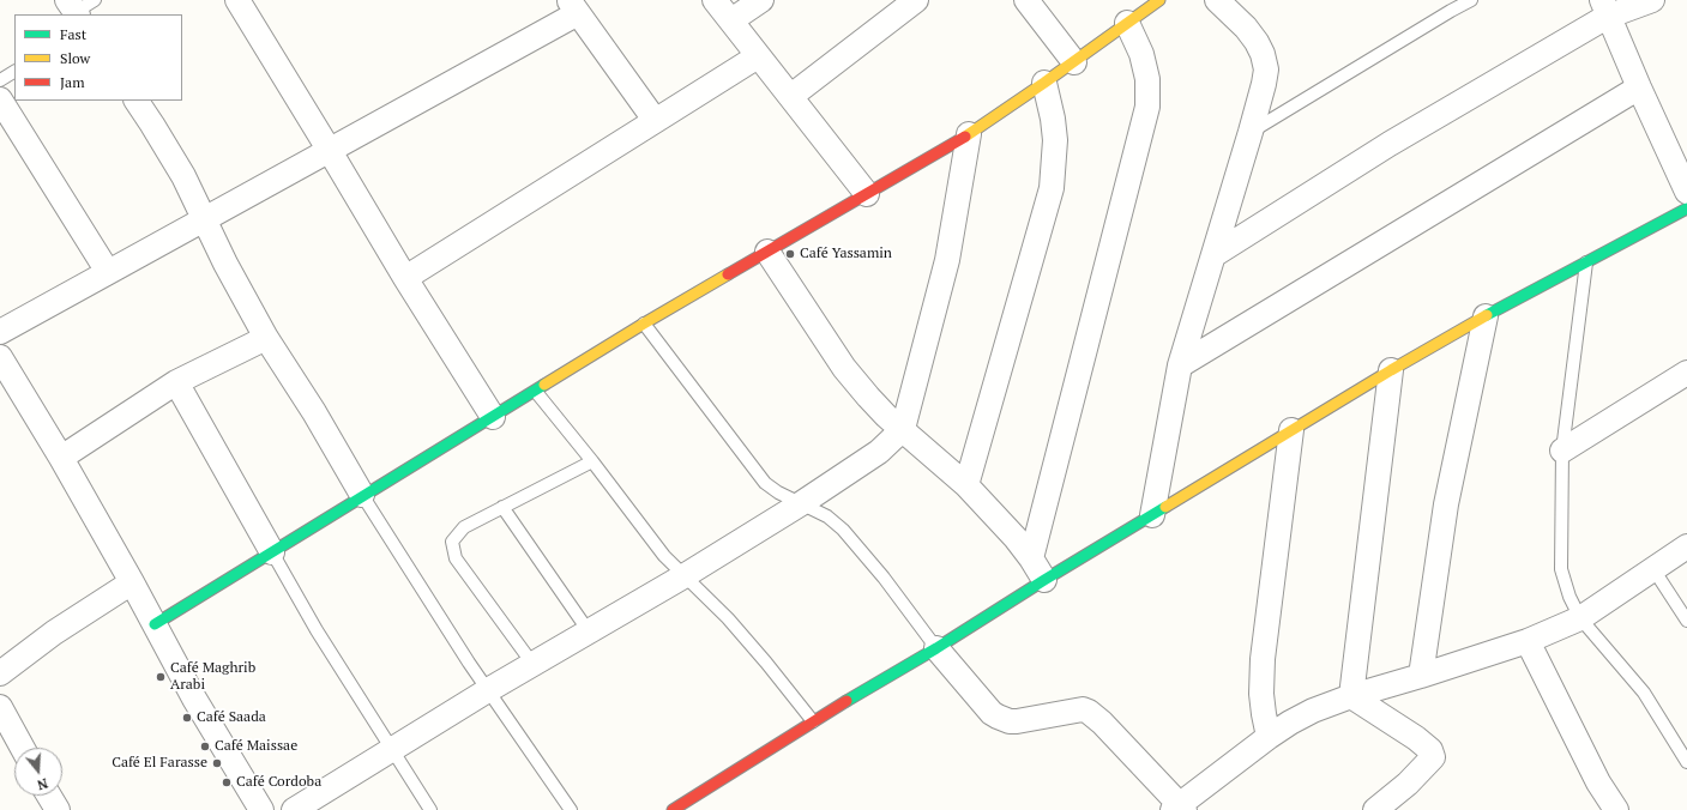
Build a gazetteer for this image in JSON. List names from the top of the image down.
{
  "places": [
    "Café Yassamin",
    "Café Maghrib Arabi",
    "Café Saada",
    "Café Maissae",
    "Café El Farasse",
    "Café Cordoba"
  ],
  "legend": ["Fast", "Slow", "Jam"],
  "north": "bottom"
}
